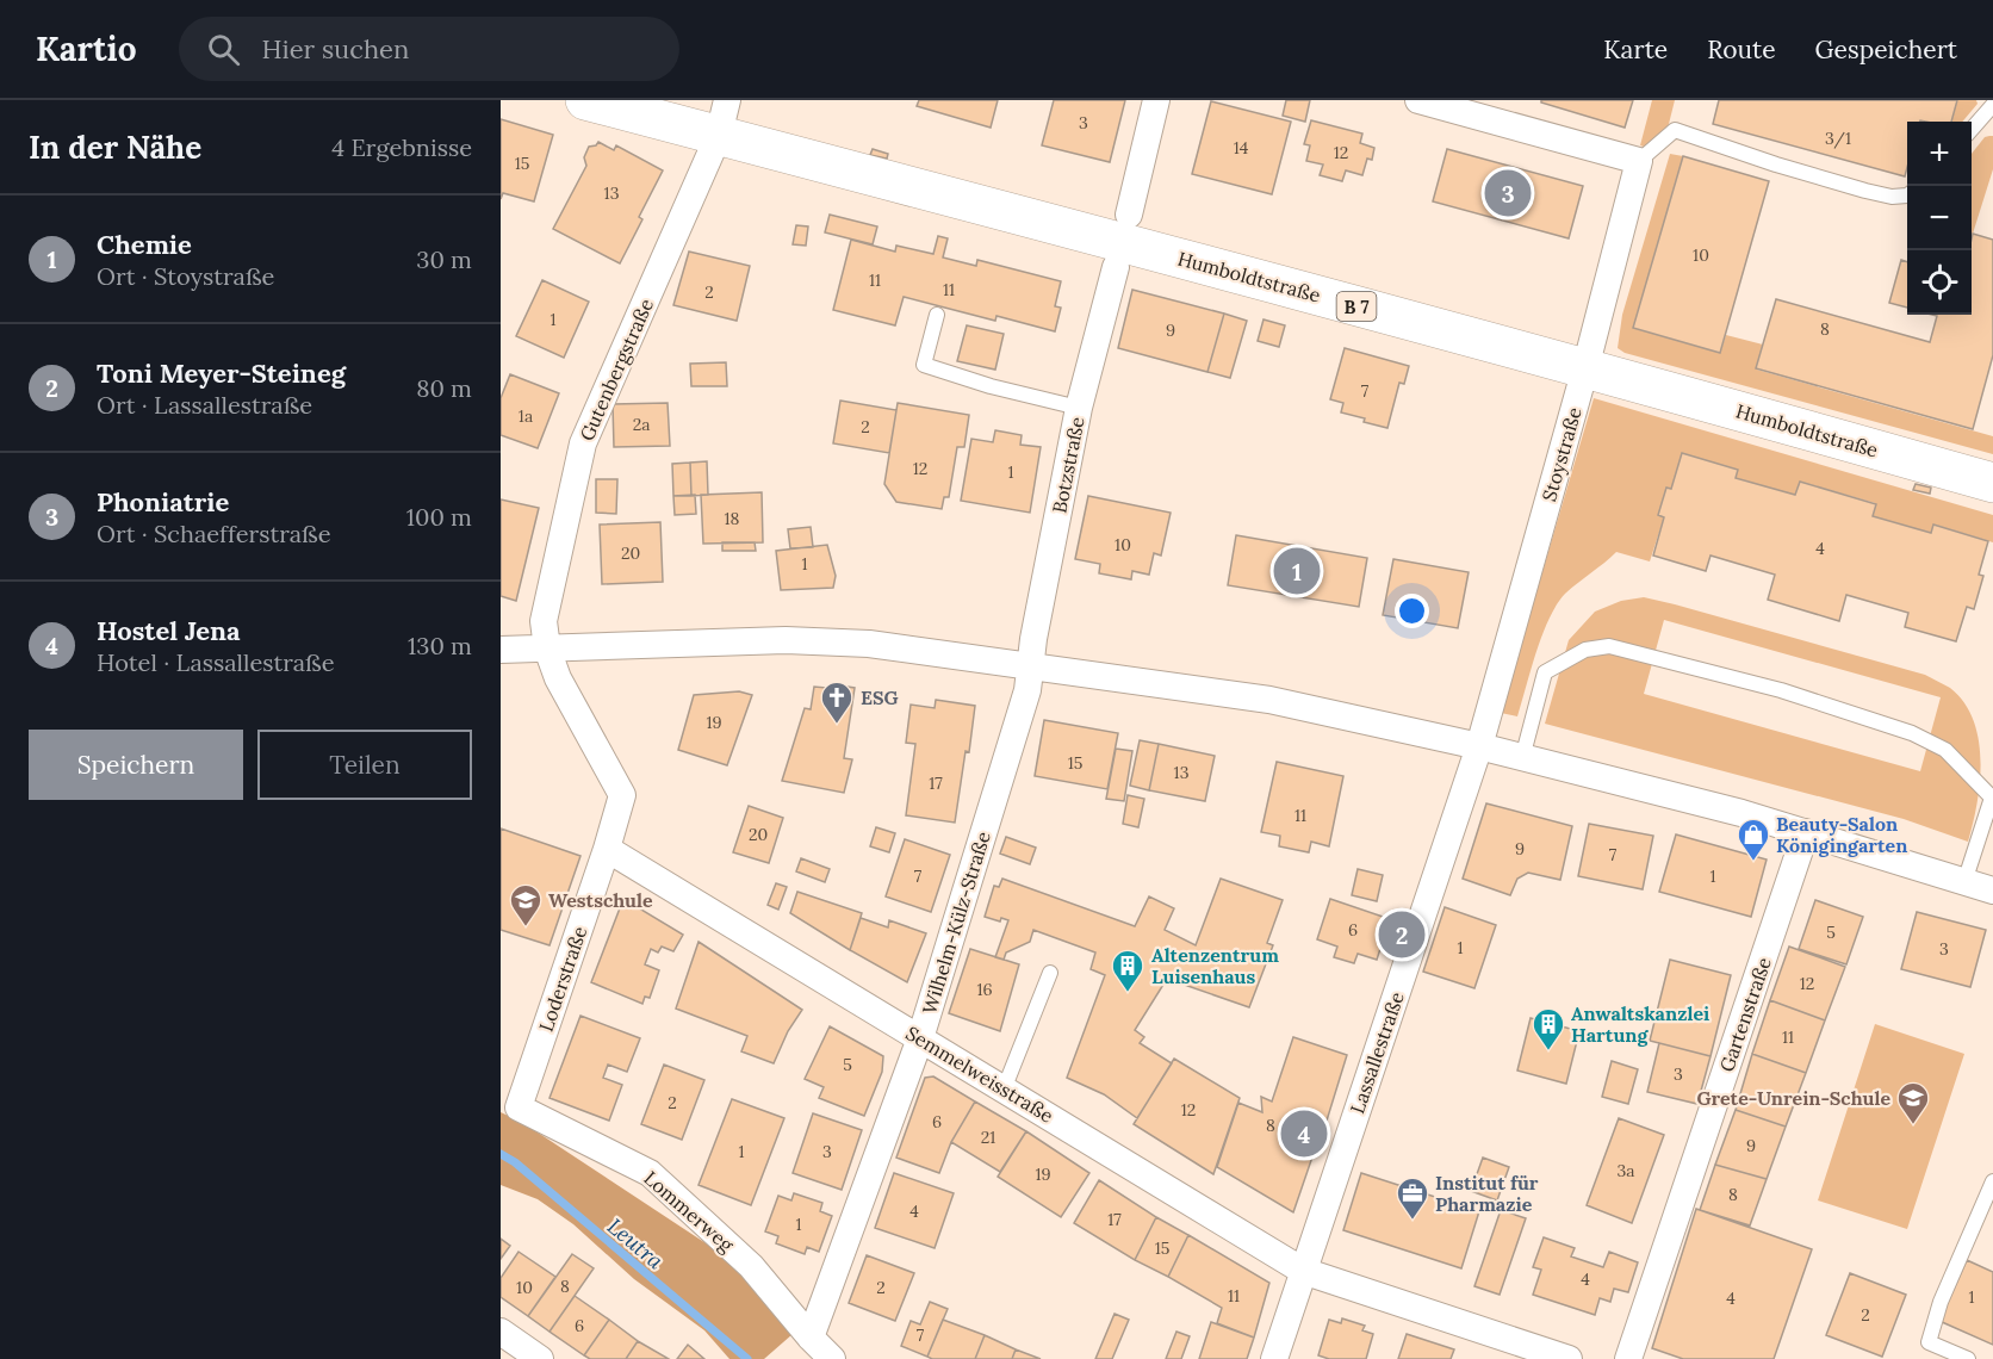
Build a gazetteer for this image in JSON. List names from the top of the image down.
{
  "streets": {
    "main road": ["Humboldtstraße", "B 7"],
    "street": [
      "Gutenbergstraße",
      "Stoystraße",
      "Botzstraße",
      "Wilhelm-Külz-Straße",
      "Loderstraße",
      "Gartenstraße",
      "Lassallestraße",
      "Semmelweisstraße",
      "Lommerweg"
    ]
  },
  "crossings": [
    ["Humboldtstraße", "Gutenbergstraße"],
    ["Humboldtstraße", "Stoystraße"],
    ["Stoystraße", "Lassallestraße"],
    ["Botzstraße", "Wilhelm-Külz-Straße"],
    ["Wilhelm-Külz-Straße", "Semmelweisstraße"],
    ["Wilhelm-Külz-Straße", "Lommerweg"],
    ["Loderstraße", "Semmelweisstraße"],
    ["Loderstraße", "Lommerweg"],
    ["Lassallestraße", "Semmelweisstraße"]
  ],
  "water": ["Leutra"],
  "places": {
    "church": ["ESG"],
    "shop": ["Beauty-Salon Königingarten"],
    "school or university": ["Westschule", "Grete-Unrein-Schule"],
    "building": ["Altenzentrum Luisenhaus", "Anwaltskanzlei Hartung"],
    "office": ["Institut für Pharmazie"]
  },
  "house_numbers": [
    "3",
    "3/1",
    "14",
    "12",
    "15",
    "13",
    "10",
    "11",
    "11",
    "2",
    "1",
    "8",
    "9",
    "7",
    "1a",
    "2a",
    "2",
    "12",
    "1",
    "18",
    "10",
    "4",
    "20",
    "1",
    "19",
    "15",
    "13",
    "17",
    "11",
    "20",
    "9",
    "7",
    "7",
    "1",
    "6",
    "5",
    "1",
    "3",
    "12",
    "16",
    "11",
    "5",
    "3",
    "2",
    "12",
    "6",
    "8",
    "21",
    "9",
    "1",
    "3",
    "3a",
    "19",
    "8",
    "4",
    "17",
    "1",
    "15",
    "4",
    "8",
    "10",
    "2",
    "11",
    "1",
    "4",
    "2",
    "6",
    "7"
  ],
  "page": {
    "header": "Kartio",
    "search": "Hier suchen",
    "nav": ["Karte", "Route", "Gespeichert"],
    "heading": ["In der Nähe", "4 Ergebnisse"],
    "map_buttons": ["+", "−"],
    "pins": [
      "3",
      "1",
      "2",
      "4"
    ],
    "list": [
      {
        "mark": "1",
        "name": "Chemie",
        "note": "Ort · Stoystraße",
        "value": "30 m"
      },
      {
        "mark": "2",
        "name": "Toni Meyer-Steineg",
        "note": "Ort · Lassallestraße",
        "value": "80 m"
      },
      {
        "mark": "3",
        "name": "Phoniatrie",
        "note": "Ort · Schaefferstraße",
        "value": "100 m"
      },
      {
        "mark": "4",
        "name": "Hostel Jena",
        "note": "Hotel · Lassallestraße",
        "value": "130 m"
      }
    ],
    "buttons": ["Speichern", "Teilen"]
  }
}
